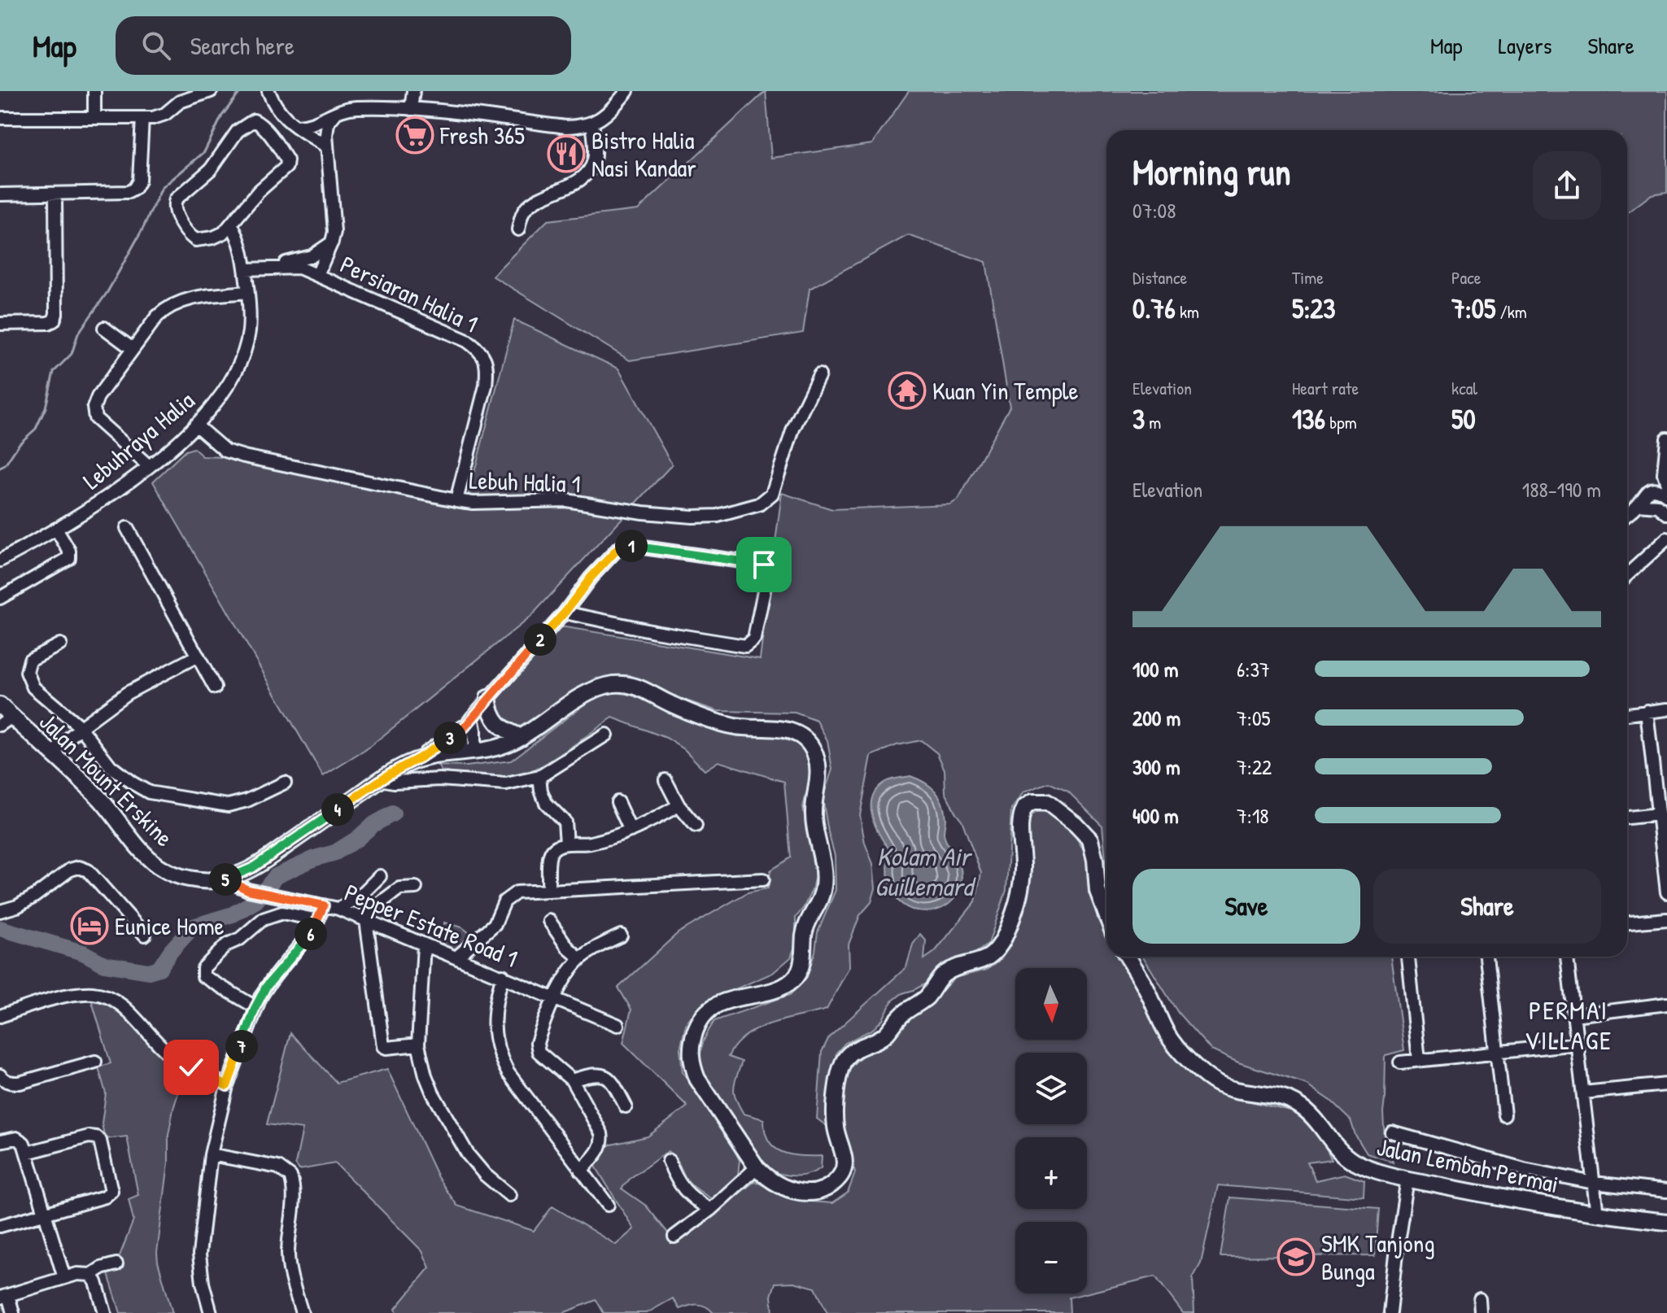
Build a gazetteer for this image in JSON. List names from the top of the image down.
{
  "streets": {
    "main road": ["Jalan Mount Erskine", "Jalan Lembah Permai"],
    "street": [
      "Persiaran Halia 1",
      "Lebuhraya Halia",
      "Lebuh Halia 1",
      "Pepper Estate Road 1"
    ]
  },
  "crossings": [
    ["Persiaran Halia 1", "Lebuhraya Halia"],
    ["Persiaran Halia 1", "Lebuh Halia 1"],
    ["Lebuhraya Halia", "Lebuh Halia 1"],
    ["Jalan Mount Erskine", "Pepper Estate Road 1"]
  ],
  "districts": ["PERMAI VILLAGE"],
  "water": ["Kolam Air Guillemard"],
  "places": {
    "supermarket": ["Fresh 365"],
    "restaurant": ["Bistro Halia Nasi Kandar"],
    "temple": ["Kuan Yin Temple"],
    "hotel": ["Eunice Home"],
    "school or university": ["SMK Tanjong Bunga"]
  },
  "north": "bottom",
  "page": {
    "header": "Map",
    "search": "Search here",
    "nav": ["Map", "Layers", "Share"],
    "heading": ["Morning run", "07:08"],
    "stats": [
      ["Distance", "0.76 km"],
      ["Time", "5:23"],
      ["Pace", "7:05 /km"],
      ["Elevation", "3 m"],
      ["Heart rate", "136 bpm"],
      ["kcal", "50"]
    ],
    "chart": ["Elevation", "188–190 m"],
    "pins": [
      "1",
      "2",
      "3",
      "4",
      "5",
      "6",
      "7"
    ],
    "list": [
      {
        "name": "100 m",
        "note": "6:37"
      },
      {
        "name": "200 m",
        "note": "7:05"
      },
      {
        "name": "300 m",
        "note": "7:22"
      },
      {
        "name": "400 m",
        "note": "7:18"
      }
    ],
    "buttons": ["Save", "Share"],
    "map_buttons": ["+", "−"]
  }
}
